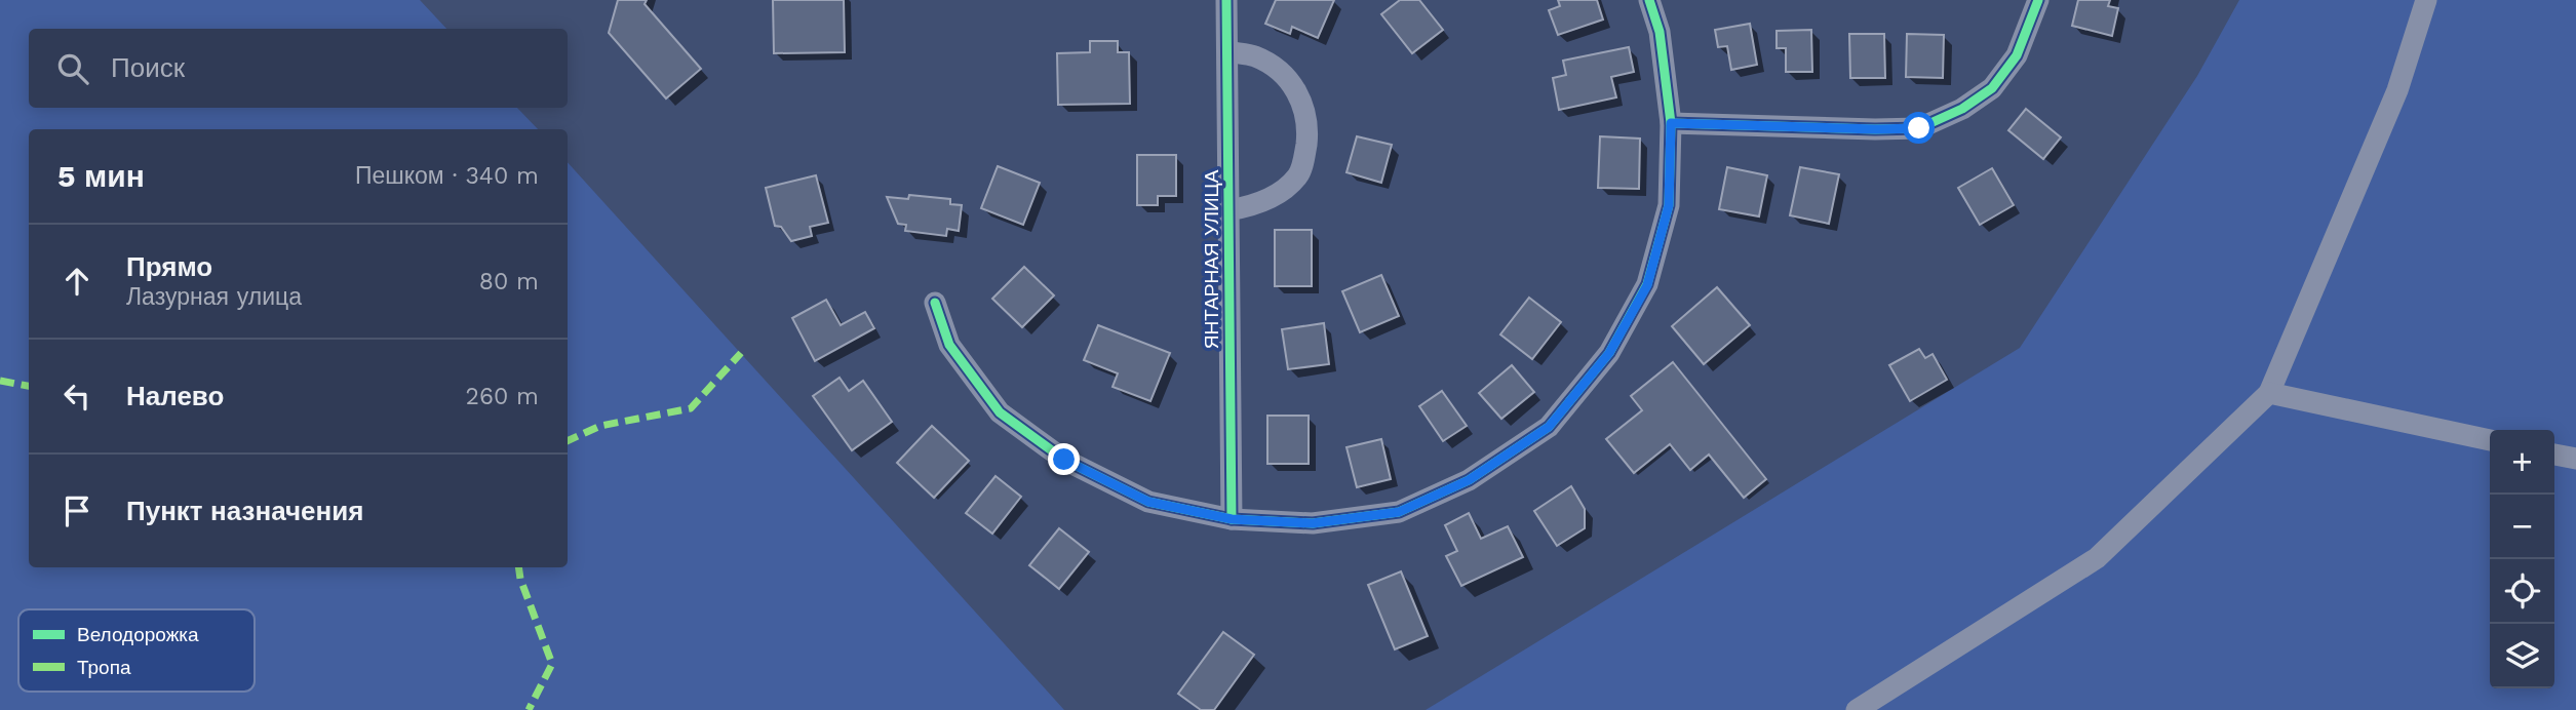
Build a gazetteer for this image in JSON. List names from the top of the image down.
{
  "streets": {
    "street": ["ЯНТАРНАЯ УЛИЦА"]
  },
  "legend": ["Велодорожка", "Тропа"],
  "page": {
    "search": "Поиск",
    "heading": ["5 мин", "Пешком · 340 m"],
    "list": [
      ["Прямо", "Лазурная улица", "80 m"],
      ["Налево", "260 m"],
      "Пункт назначения"
    ],
    "map_buttons": ["+", "−"]
  }
}
